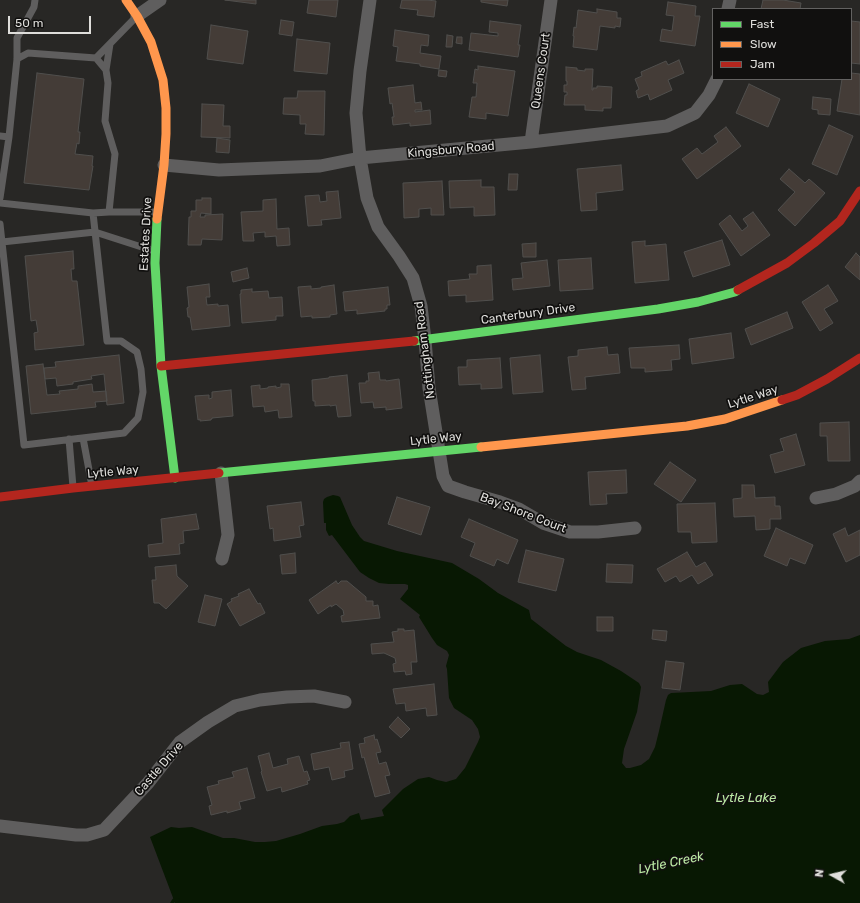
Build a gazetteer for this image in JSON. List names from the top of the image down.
{
  "streets": {
    "street": [
      "Queens Court",
      "Kingsbury Road",
      "Estates Drive",
      "Canterbury Drive",
      "Nottingham Road",
      "Lytle Way",
      "Bay Shore Court",
      "Castle Drive"
    ]
  },
  "crossings": [
    ["Queens Court", "Kingsbury Road"],
    ["Kingsbury Road", "Estates Drive"],
    ["Kingsbury Road", "Nottingham Road"],
    ["Estates Drive", "Canterbury Drive"],
    ["Estates Drive", "Lytle Way"],
    ["Canterbury Drive", "Nottingham Road"],
    ["Nottingham Road", "Lytle Way"],
    ["Nottingham Road", "Bay Shore Court"],
    ["Lytle Way", "Bay Shore Court"]
  ],
  "water": ["Lytle Lake", "Lytle Creek"],
  "legend": ["Fast", "Slow", "Jam"],
  "scale_bar": "50 m",
  "north": "left"
}
